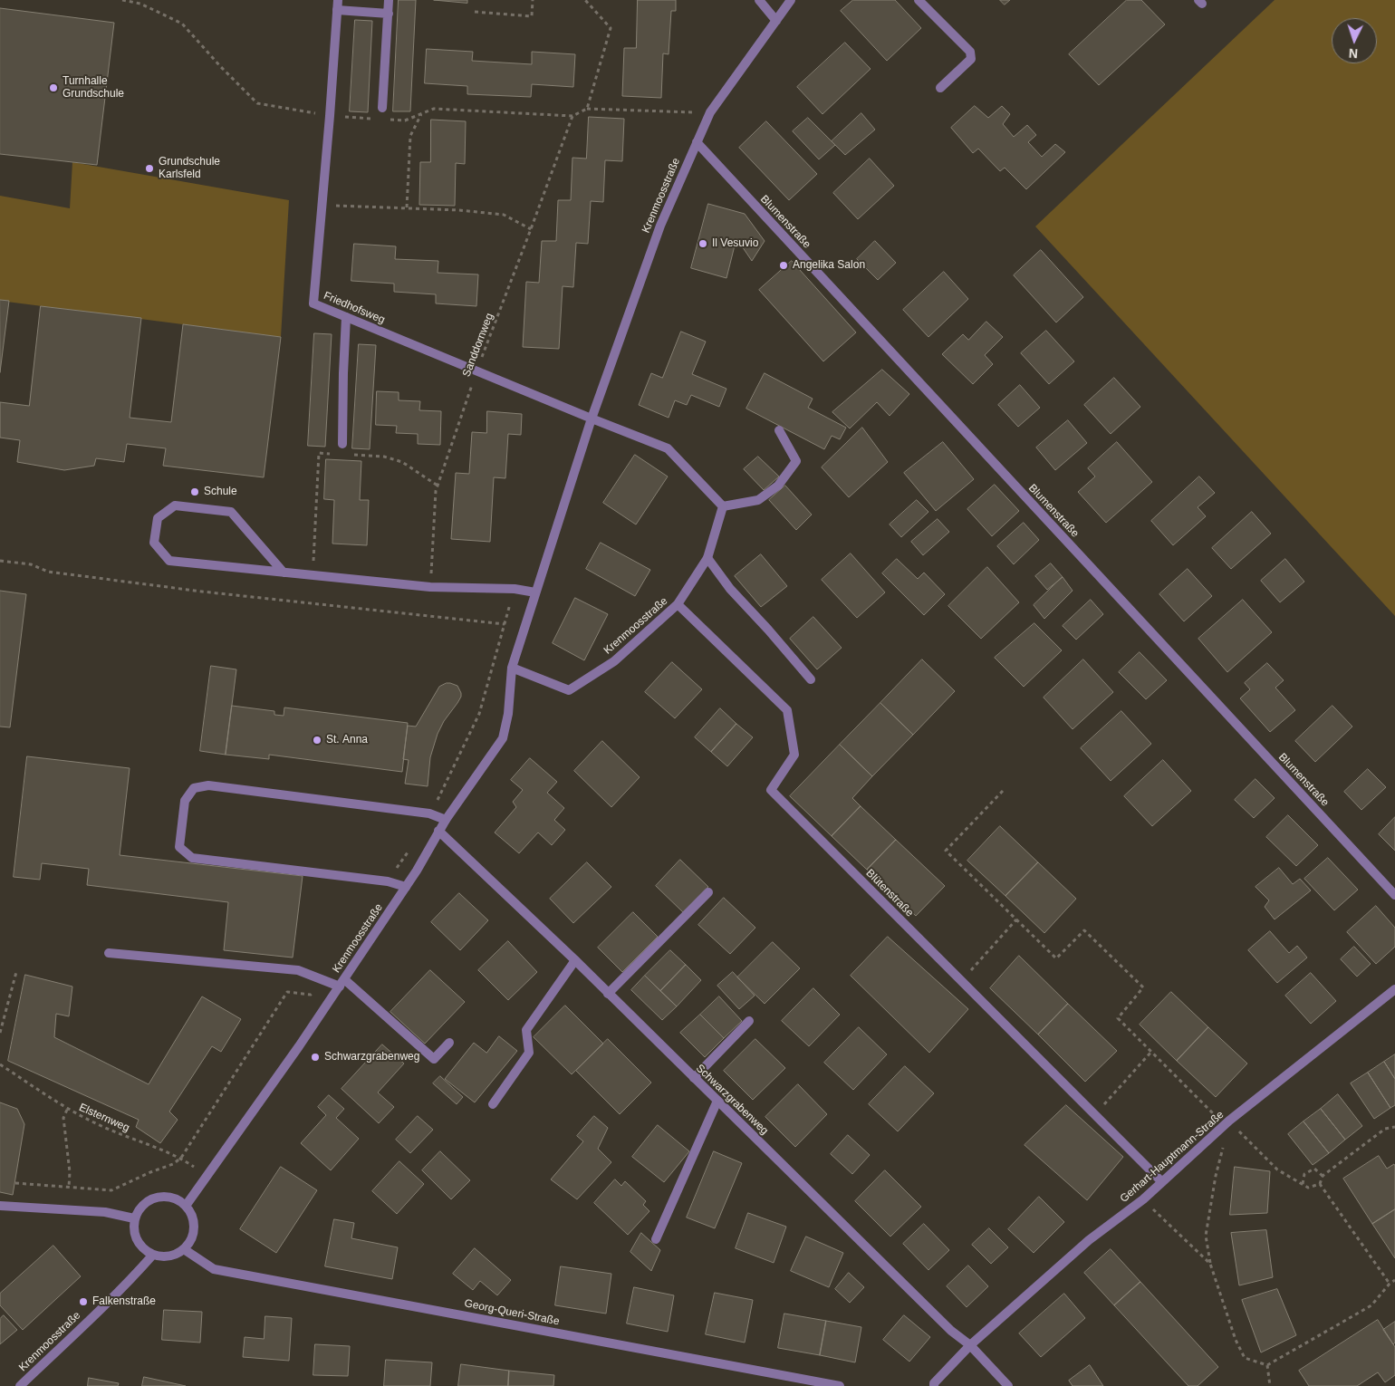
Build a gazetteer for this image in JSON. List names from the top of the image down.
{
  "streets": {
    "street": [
      "Krenmoosstraße",
      "Blumenstraße",
      "Friedhofsweg",
      "Blütenstraße",
      "Schwarzgrabenweg",
      "Gerhart-Hauptmann-Straße",
      "Georg-Queri-Straße"
    ],
    "path": ["Sanddornweg", "Elsternweg"]
  },
  "crossings": [
    ["Krenmoosstraße", "Blumenstraße"],
    ["Krenmoosstraße", "Friedhofsweg"],
    ["Krenmoosstraße", "Blütenstraße"],
    ["Krenmoosstraße", "Schwarzgrabenweg"],
    ["Krenmoosstraße", "Elsternweg"],
    ["Krenmoosstraße", "Georg-Queri-Straße"],
    ["Friedhofsweg", "Sanddornweg"],
    ["Blütenstraße", "Gerhart-Hauptmann-Straße"],
    ["Schwarzgrabenweg", "Gerhart-Hauptmann-Straße"]
  ],
  "places": [
    "Turnhalle Grundschule",
    "Grundschule Karlsfeld",
    "Il Vesuvio",
    "Angelika Salon",
    "Schule",
    "St. Anna",
    "Schwarzgrabenweg",
    "Falkenstraße"
  ],
  "north": "bottom"
}
